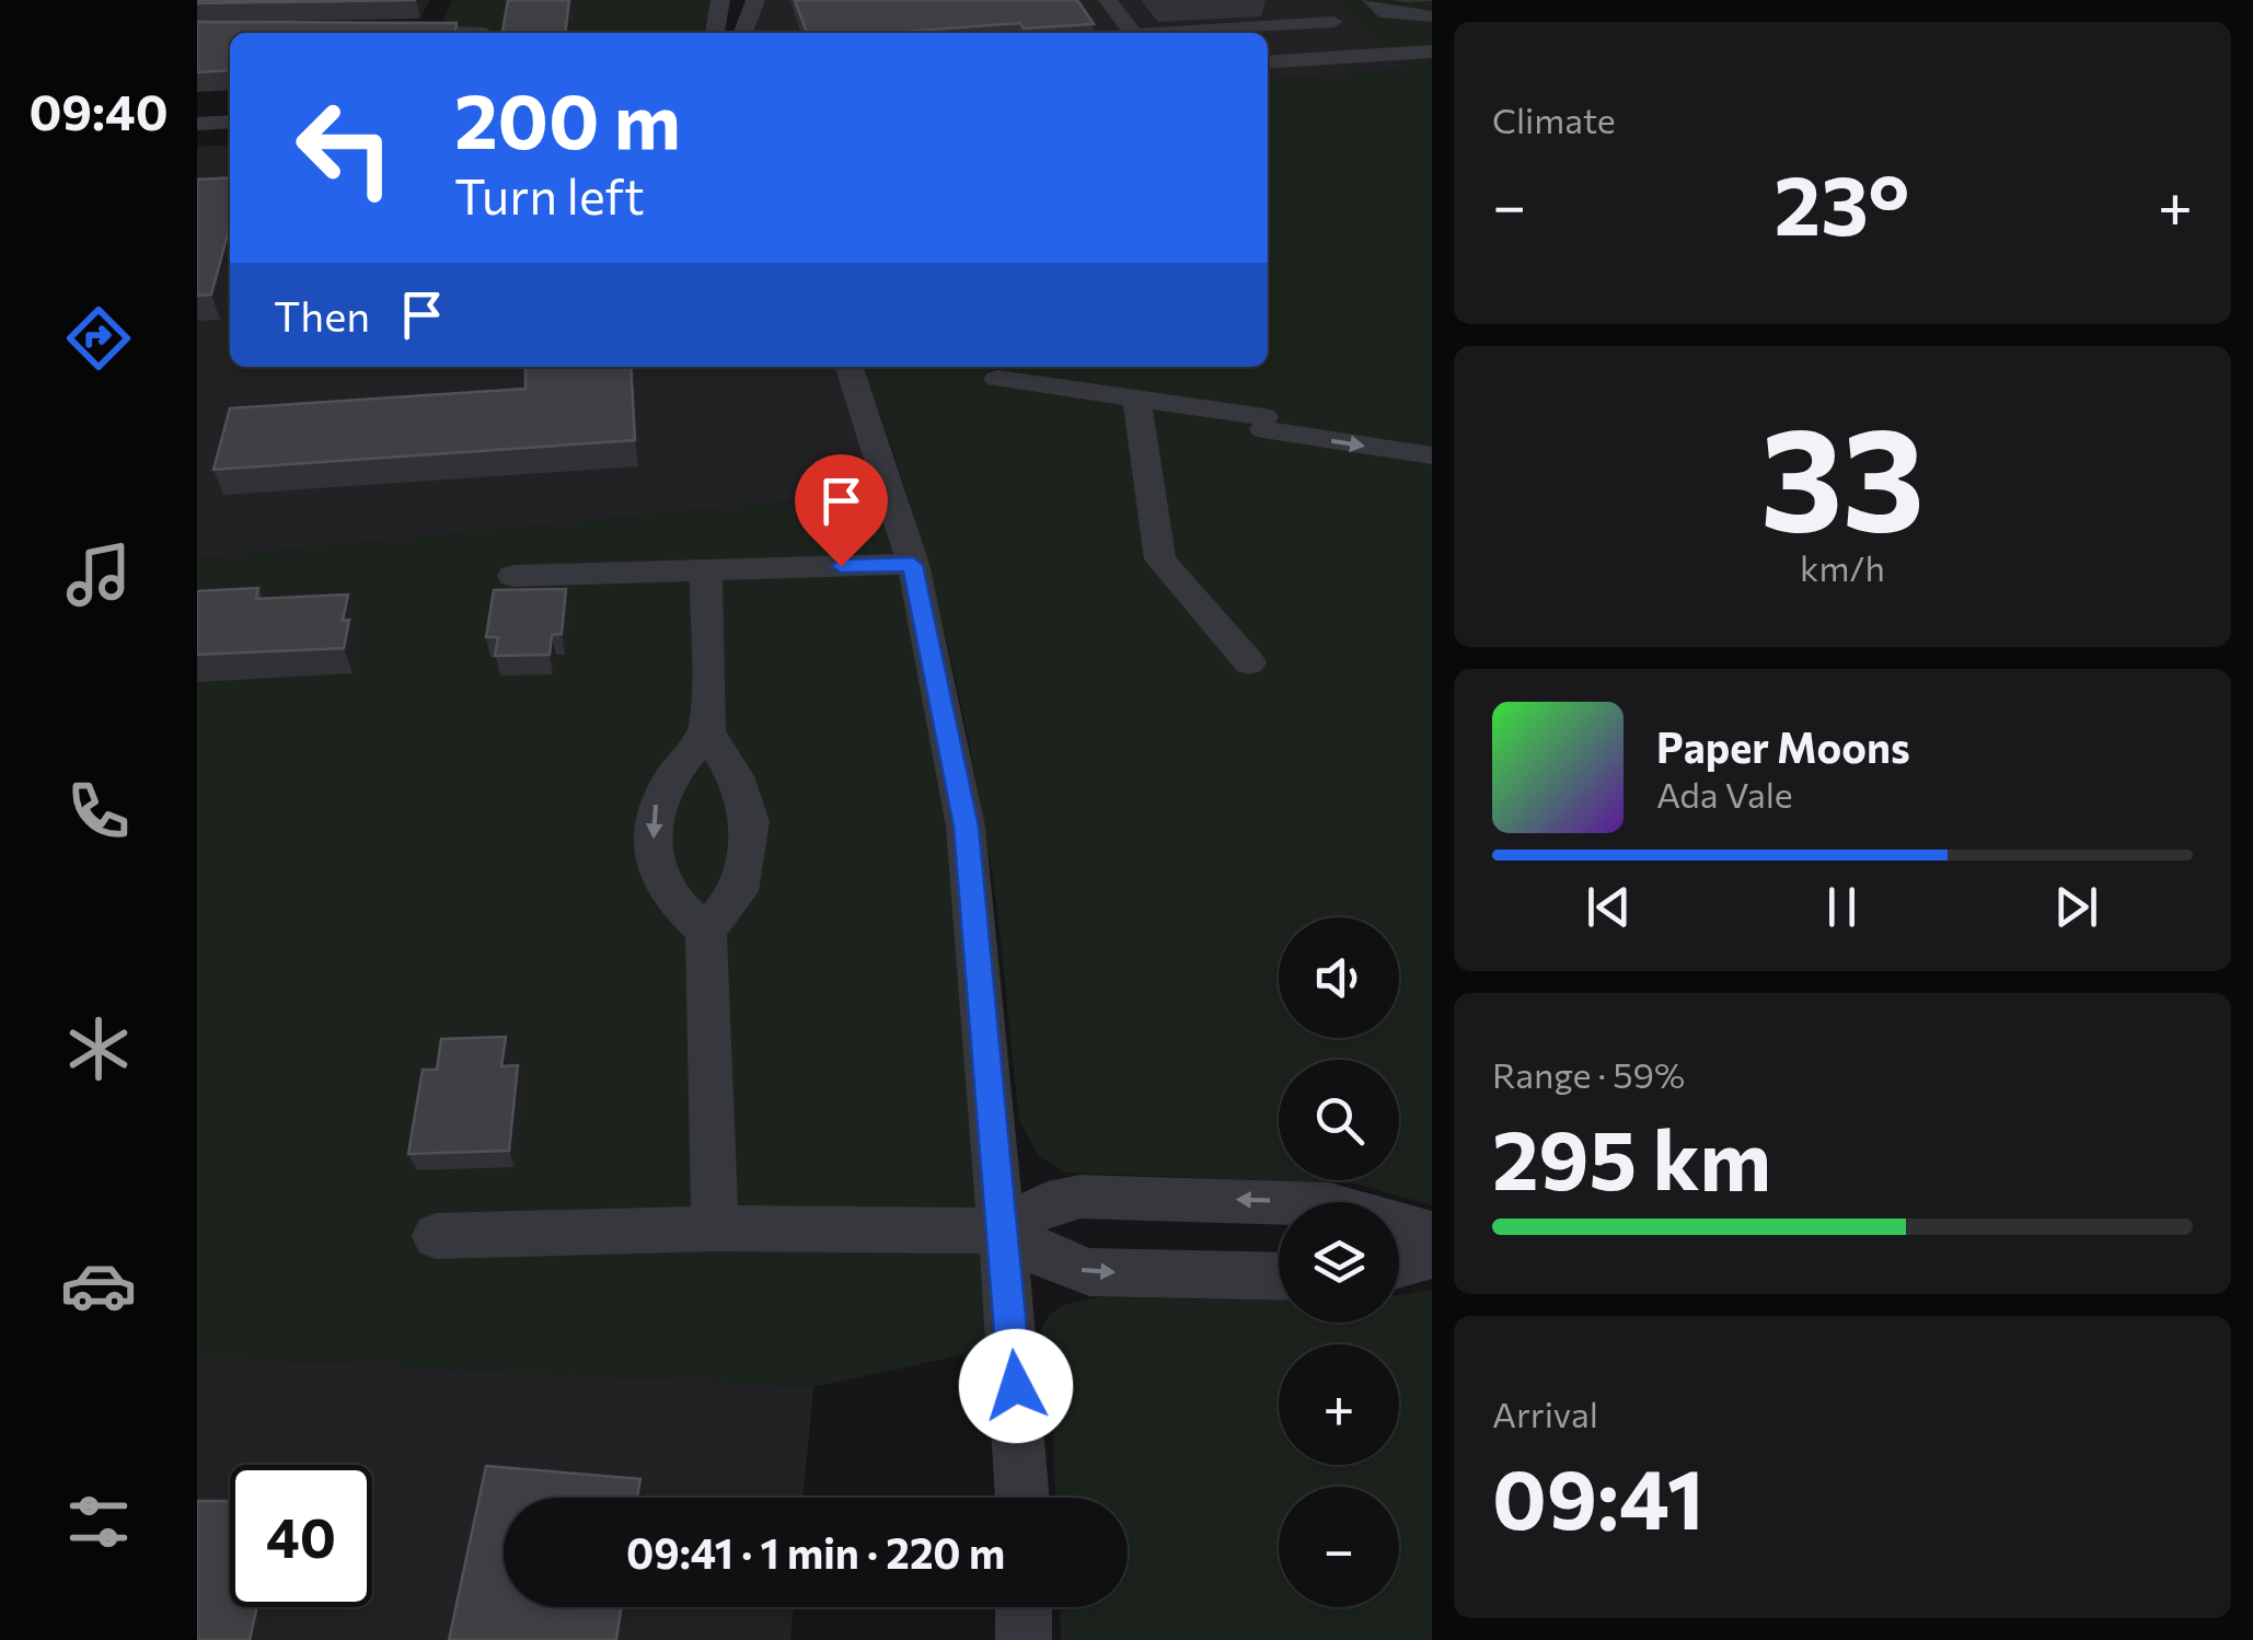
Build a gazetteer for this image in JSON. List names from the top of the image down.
{
  "page": {
    "tabs": "09:40",
    "tile": [
      "Climate",
      ["33", "km/h"],
      ["Range · 59%", "295 km"],
      ["Arrival", "09:41"]
    ],
    "turn": ["200 m", "Turn left"],
    "heat": ["−", "23°", "+"],
    "then": "Then",
    "song": ["Paper Moons", "Ada Vale"],
    "map_buttons": ["+", "−"],
    "limit": "40",
    "trip": "09:41 · 1 min · 220 m"
  }
}
